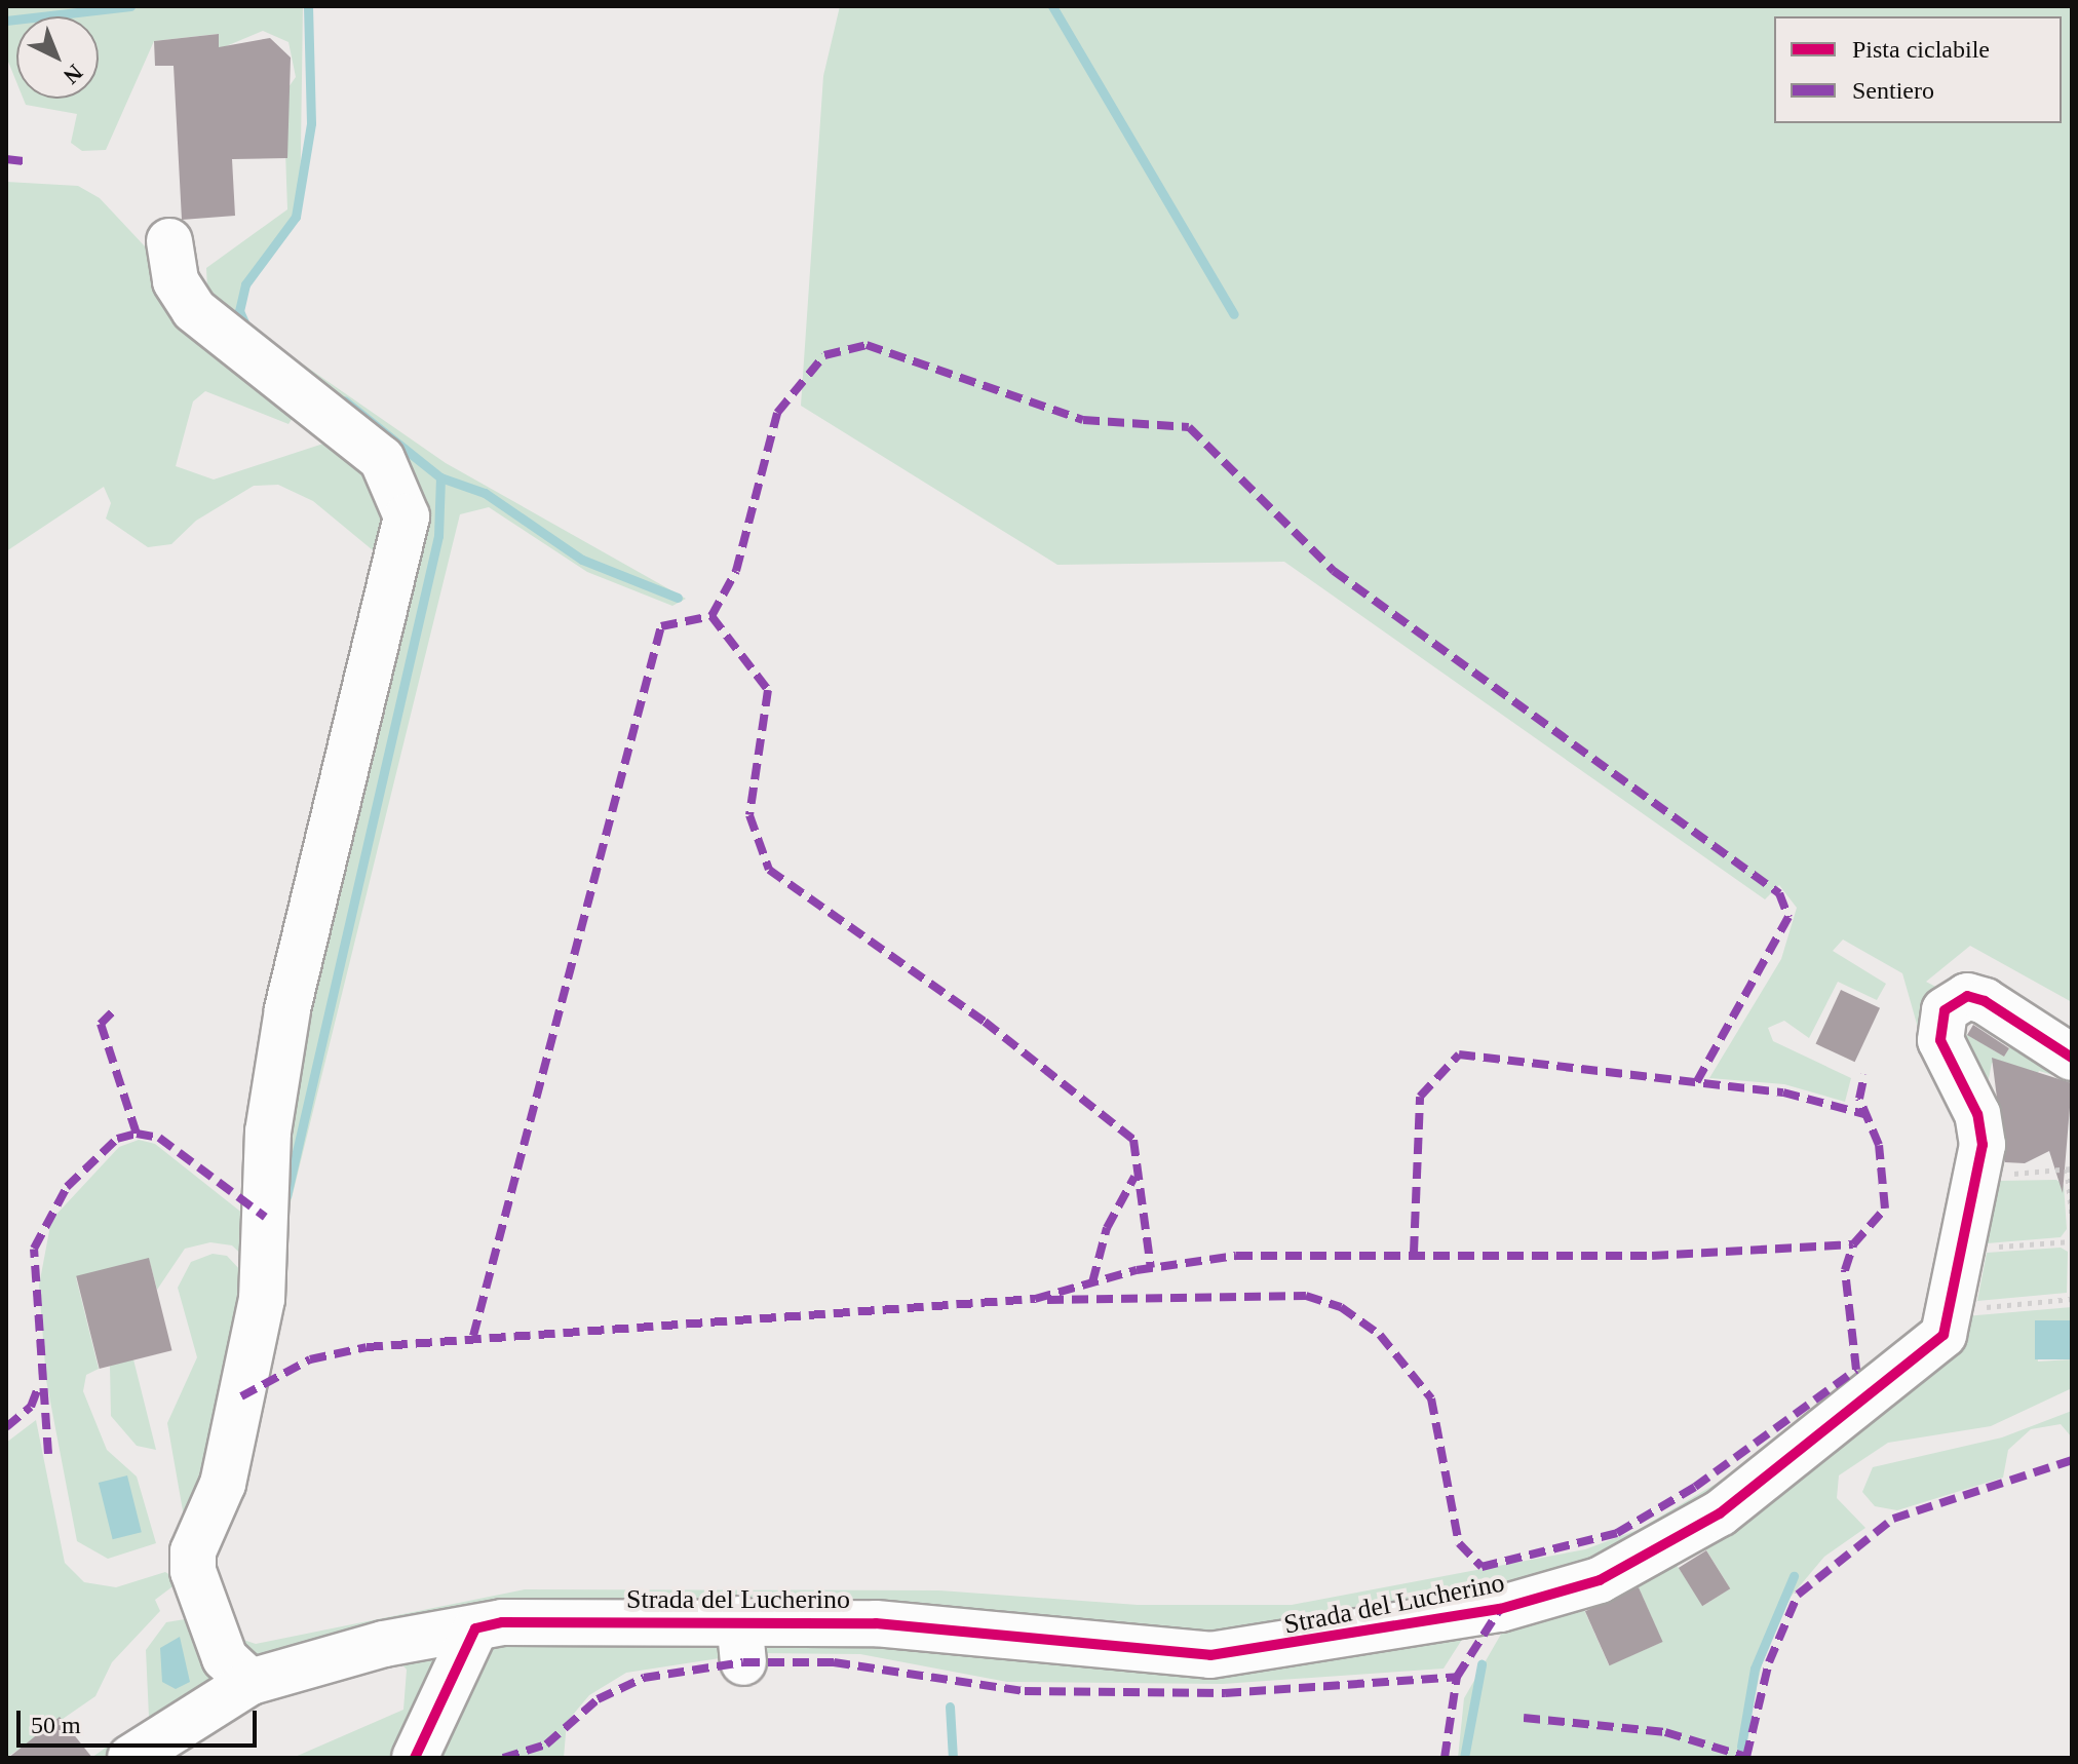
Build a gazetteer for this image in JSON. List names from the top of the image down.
{
  "streets": {
    "street": ["Strada del Lucherino"]
  },
  "legend": ["Pista ciclabile", "Sentiero"],
  "scale_bar": "50 m",
  "north": "bottom right"
}
